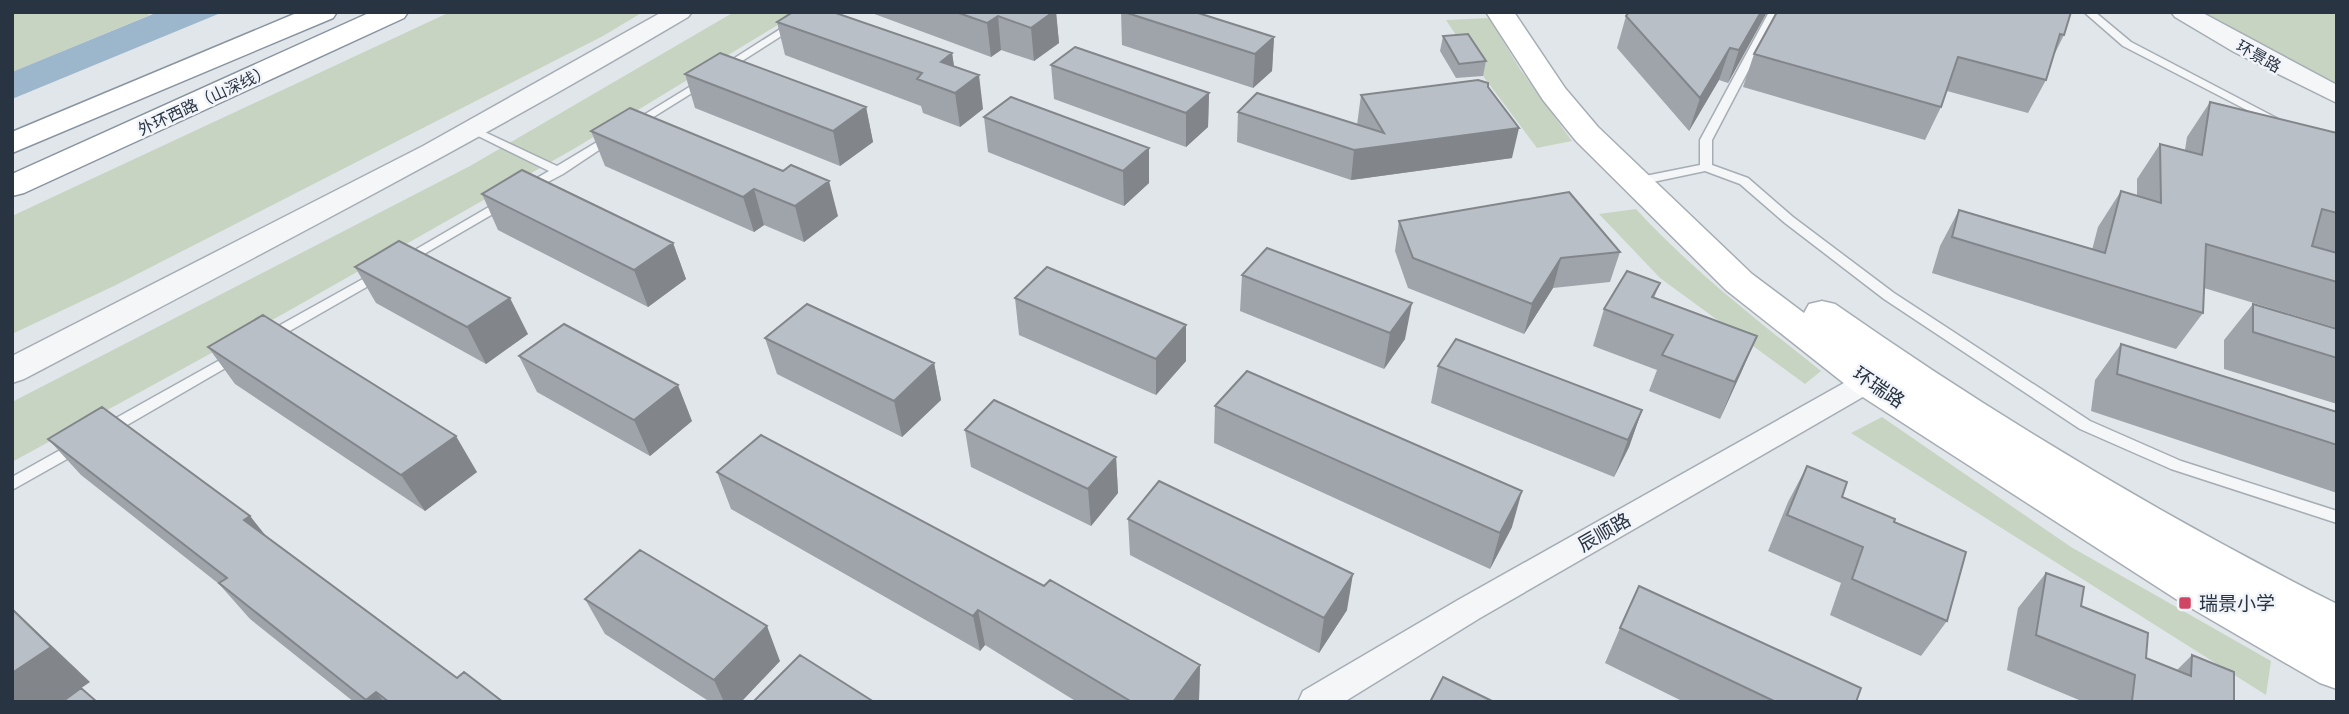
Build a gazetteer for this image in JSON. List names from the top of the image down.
{
  "streets": {
    "main road": ["外环西路（山深线）", "环瑞路"],
    "street": ["环景路", "辰顺路"]
  },
  "crossings": [
    ["环瑞路", "辰顺路"]
  ],
  "places": {
    "transit": ["瑞景小学"]
  }
}
